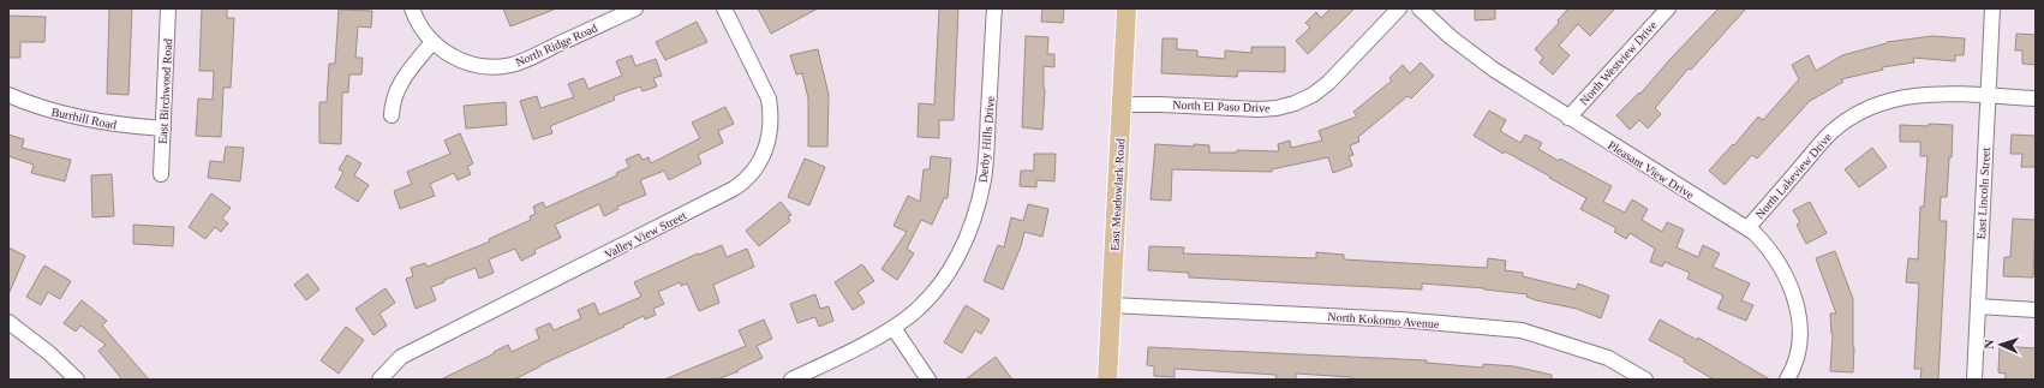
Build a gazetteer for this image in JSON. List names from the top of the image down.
{
  "streets": {
    "main road": ["East Meadowlark Road"],
    "street": [
      "North Ridge Road",
      "North Westview Drive",
      "East Birchwood Road",
      "North El Paso Drive",
      "Burrhill Road",
      "Derby Hills Drive",
      "Pleasant View Drive",
      "North Lakeview Drive",
      "East Lincoln Street",
      "Valley View Street",
      "North Kokomo Avenue"
    ]
  },
  "crossings": [
    ["North Westview Drive", "Pleasant View Drive"],
    ["East Birchwood Road", "Burrhill Road"],
    ["North El Paso Drive", "East Meadowlark Road"],
    ["Pleasant View Drive", "North Lakeview Drive"],
    ["North Lakeview Drive", "East Lincoln Street"],
    ["East Meadowlark Road", "North Kokomo Avenue"]
  ],
  "north": "left"
}
